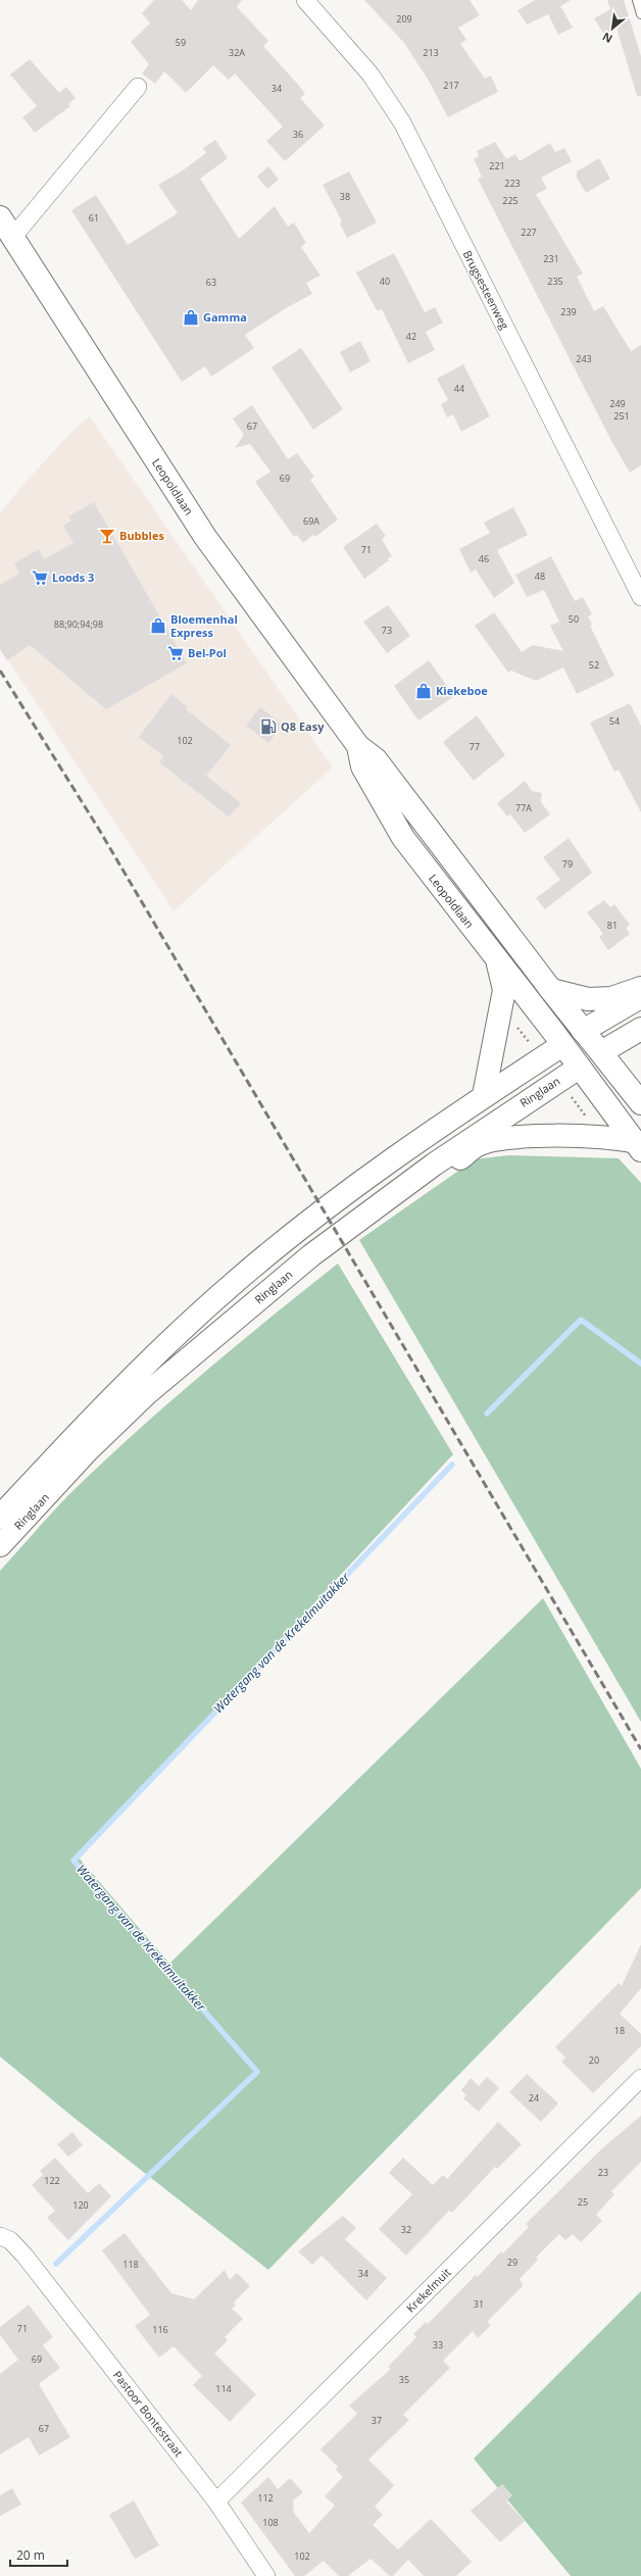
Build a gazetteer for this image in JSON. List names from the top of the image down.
{
  "streets": {
    "main road": ["Leopoldlaan", "Ringlaan"],
    "street": ["Brugsesteenweg", "Krekelmuit", "Pastoor Bontestraat"]
  },
  "crossings": [
    ["Leopoldlaan", "Ringlaan"],
    ["Krekelmuit", "Pastoor Bontestraat"]
  ],
  "water": ["Watergang van de Krekelmuitakker"],
  "places": {
    "shop": ["Gamma", "Bloemenhal Express", "Kiekeboe"],
    "bar": ["Bubbles"],
    "supermarket": ["Loods 3", "Bel-Pol"],
    "fuel station": ["Q8 Easy"]
  },
  "house_numbers": [
    "209",
    "59",
    "32A",
    "213",
    "217",
    "34",
    "36",
    "221",
    "223",
    "38",
    "225",
    "61",
    "227",
    "231",
    "40",
    "235",
    "63",
    "239",
    "42",
    "243",
    "44",
    "249",
    "251",
    "67",
    "69",
    "69A",
    "71",
    "46",
    "48",
    "50",
    "88;90;94;98",
    "73",
    "52",
    "54",
    "102",
    "77",
    "77A",
    "79",
    "81",
    "18",
    "20",
    "24",
    "23",
    "122",
    "25",
    "120",
    "32",
    "29",
    "118",
    "34",
    "31",
    "71",
    "116",
    "33",
    "69",
    "35",
    "114",
    "37",
    "67",
    "112",
    "108",
    "102"
  ],
  "scale_bar": "20 m",
  "north": "bottom left"
}
